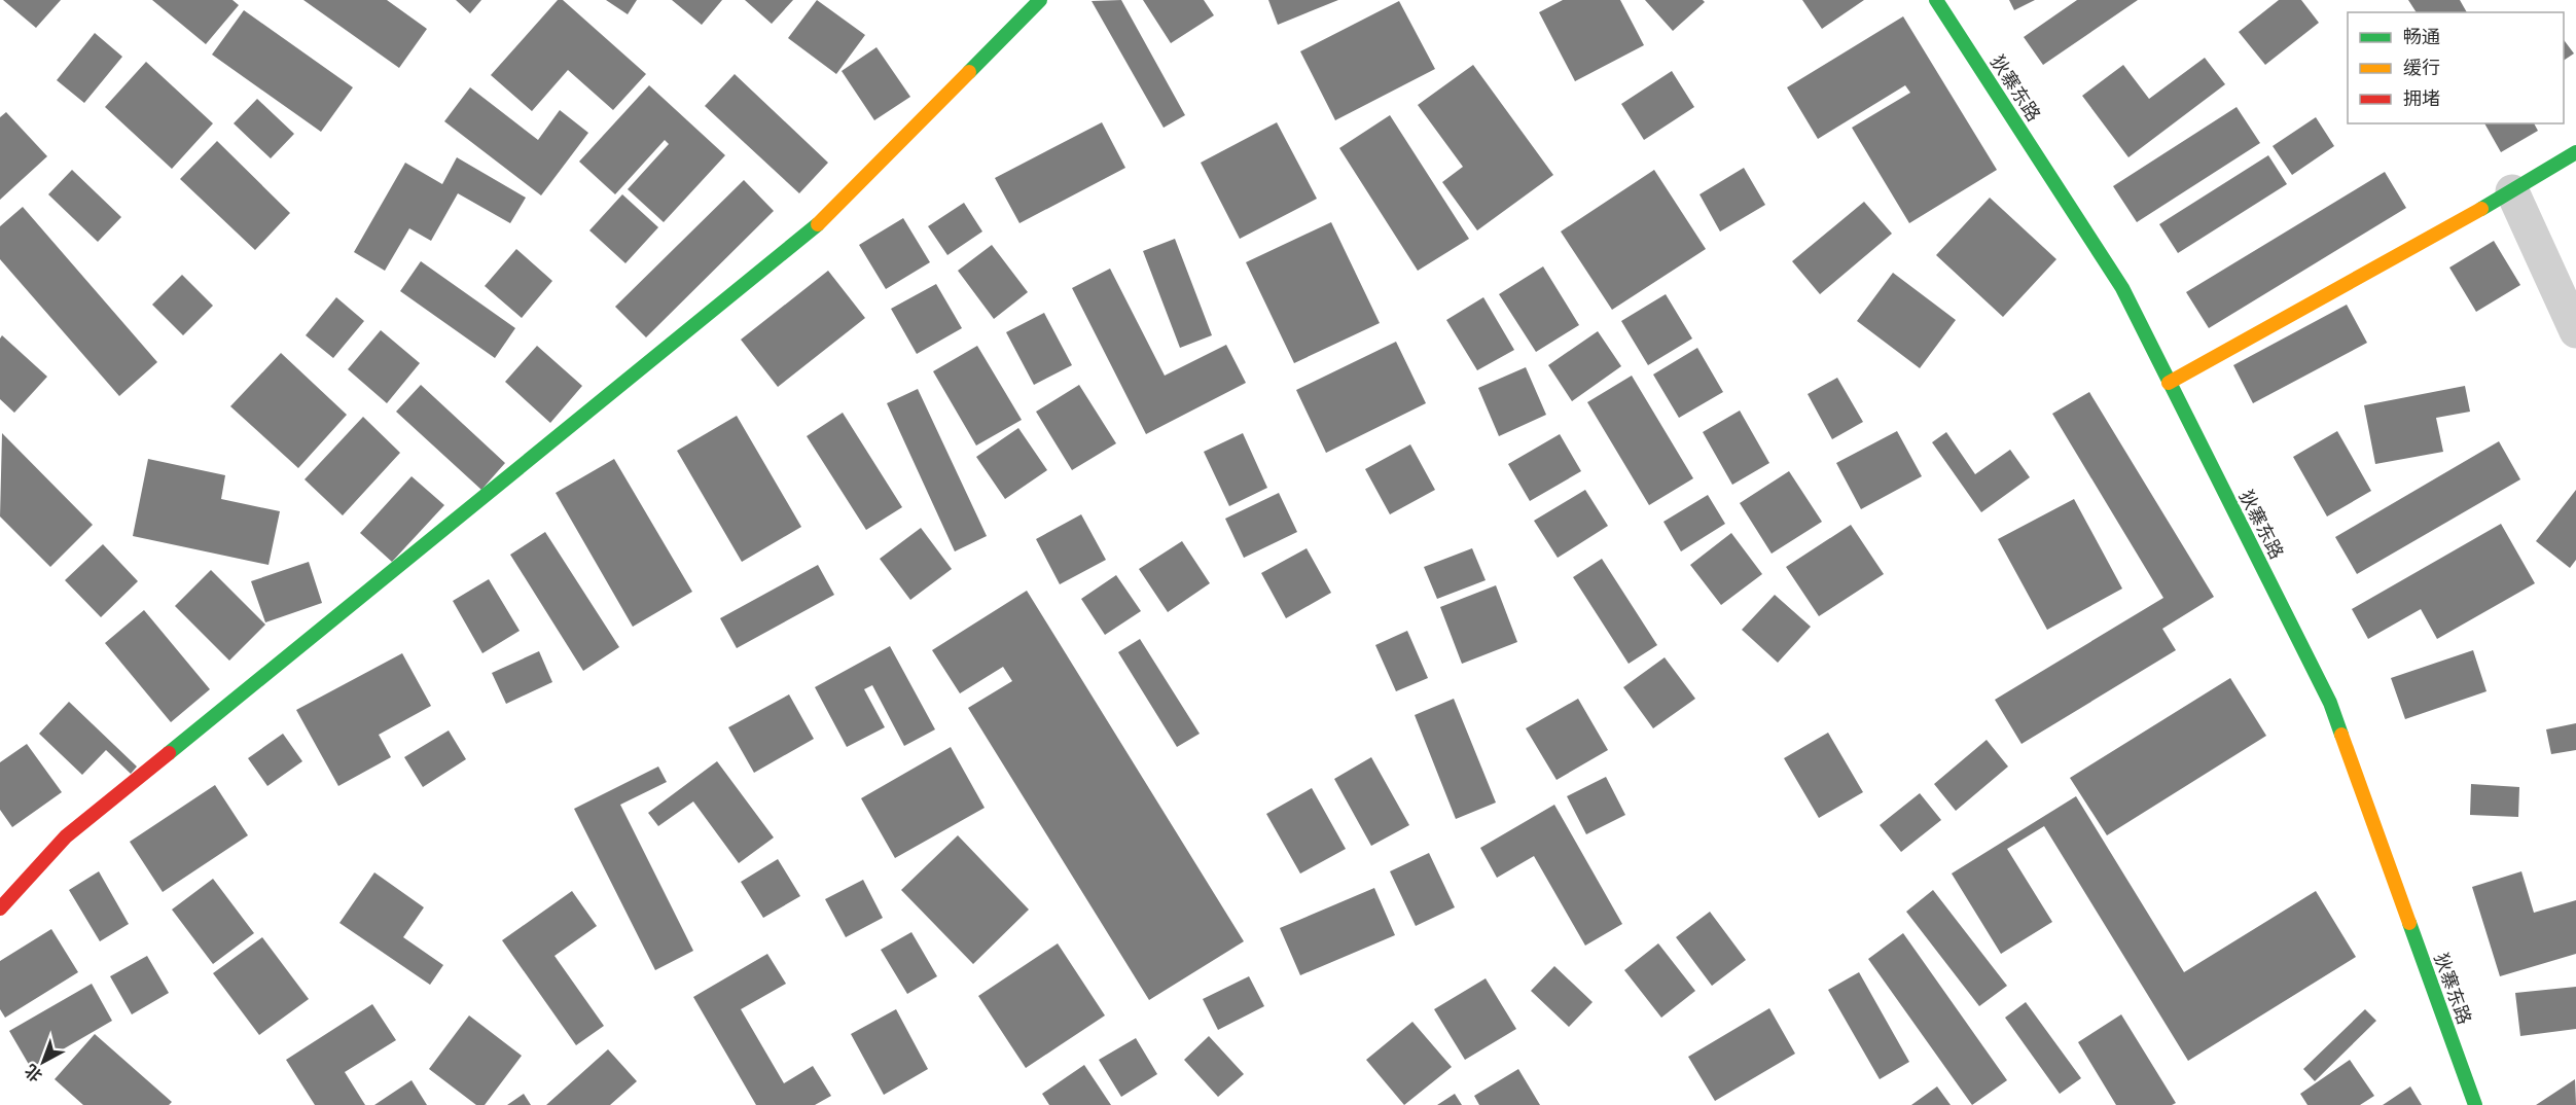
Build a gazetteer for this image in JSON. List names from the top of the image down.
{
  "streets": {
    "street": ["狄寨东路"]
  },
  "legend": ["畅通", "缓行", "拥堵"],
  "north": "bottom left"
}
